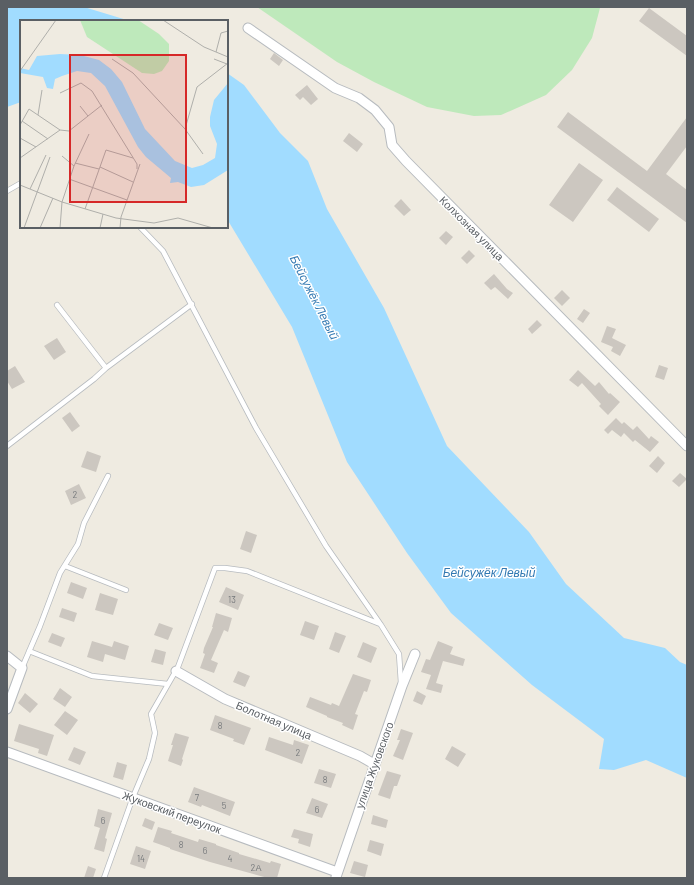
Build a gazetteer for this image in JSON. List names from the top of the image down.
{
  "streets": {
    "street": [
      "Колхозная улица",
      "Болотная улица",
      "улица Жуковского",
      "Жуковский переулок"
    ]
  },
  "crossings": [
    ["Болотная улица", "улица Жуковского"],
    ["улица Жуковского", "Жуковский переулок"]
  ],
  "water": ["Бейсужёк Левый"],
  "house_numbers": [
    "2",
    "13",
    "8",
    "2",
    "8",
    "7",
    "5",
    "6",
    "6",
    "8",
    "6",
    "14",
    "4",
    "2А"
  ]
}
